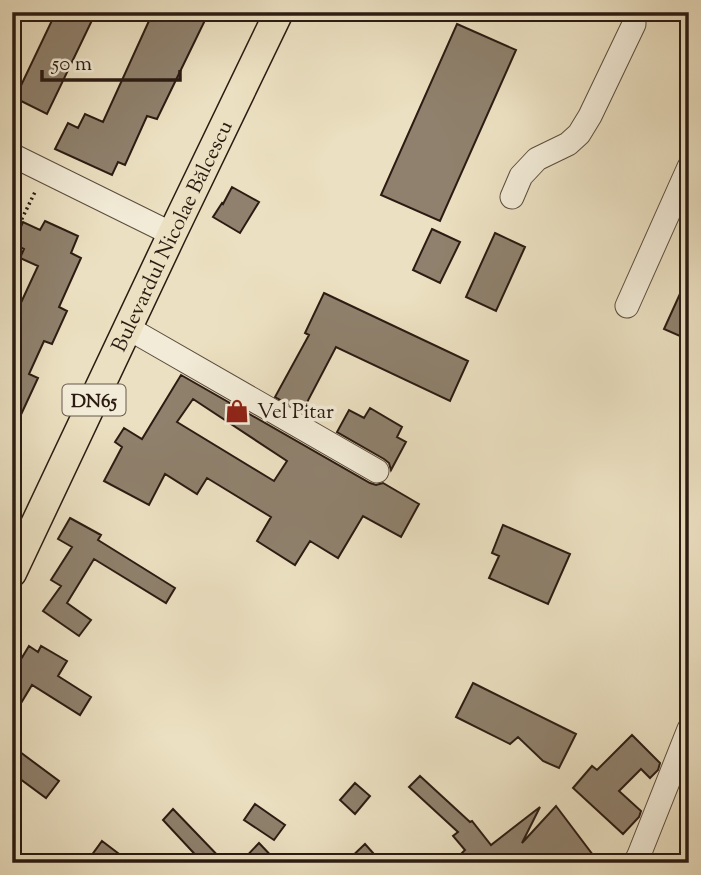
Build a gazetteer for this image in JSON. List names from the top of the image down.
{
  "streets": {
    "main road": ["Bulevardul Nicolae Bălcescu", "DN65"]
  },
  "places": {
    "shop": ["Vel Pitar"]
  },
  "scale_bar": "50 m"
}
